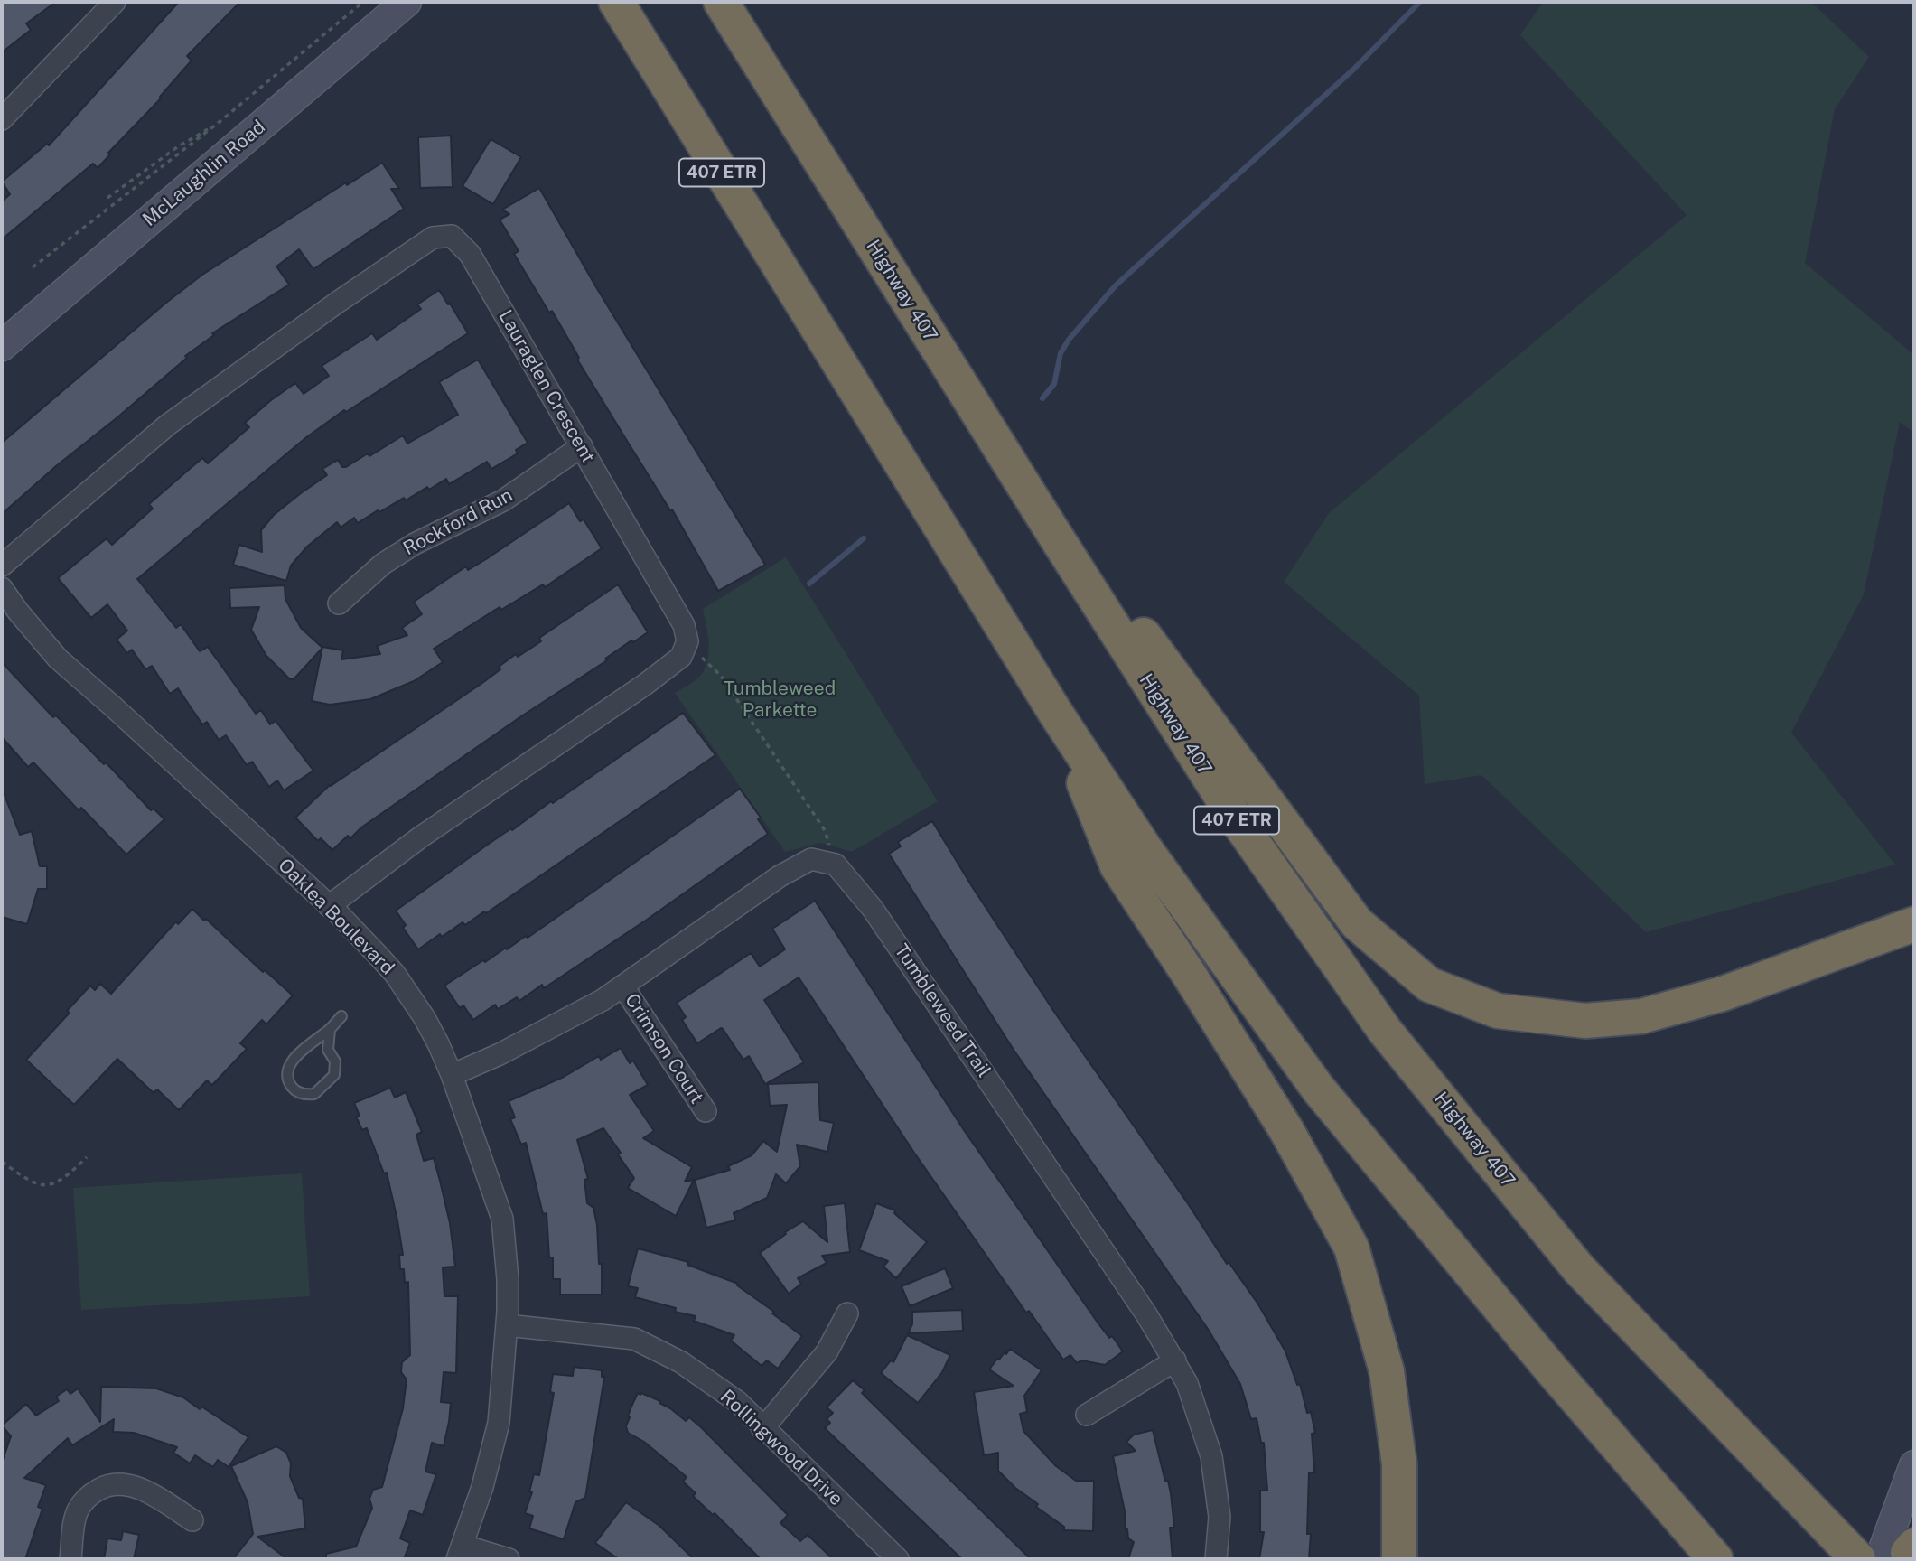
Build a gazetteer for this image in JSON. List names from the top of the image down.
{
  "streets": {
    "highway": ["407 ETR", "Highway 407"],
    "street": [
      "McLaughlin Road",
      "Lauraglen Crescent",
      "Rockford Run",
      "Oaklea Boulevard",
      "Tumbleweed Trail",
      "Crimson Court",
      "Rollingwood Drive"
    ]
  },
  "crossings": [
    ["Lauraglen Crescent", "Rockford Run"],
    ["Oaklea Boulevard", "Rollingwood Drive"]
  ],
  "parks": ["Tumbleweed Parkette"]
}
